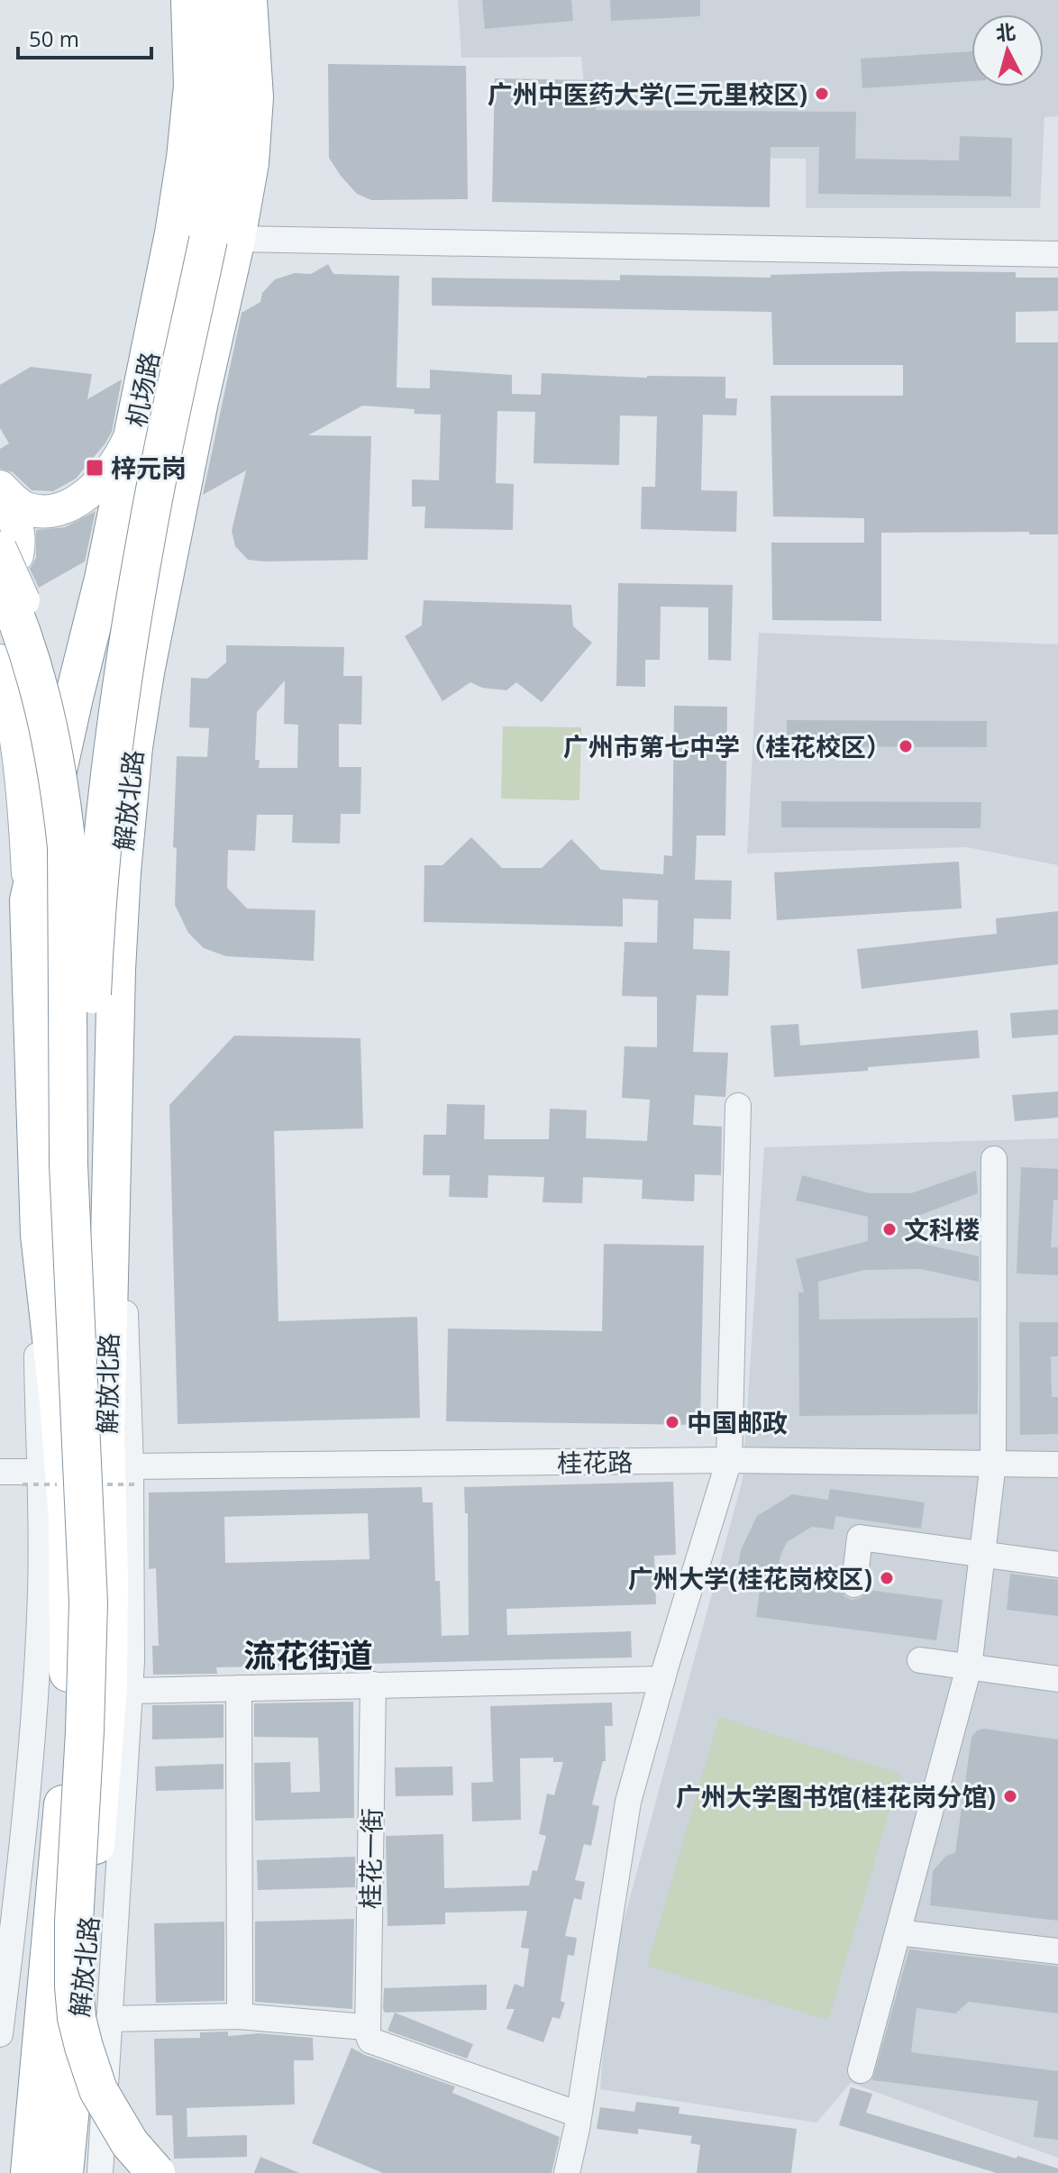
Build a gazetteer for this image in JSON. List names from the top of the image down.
{
  "streets": {
    "highway": ["机场路", "解放北路"],
    "street": ["桂花路", "桂花一街"]
  },
  "crossings": [
    ["机场路", "解放北路"]
  ],
  "districts": ["流花街道"],
  "places": {
    "other": [
      "广州中医药大学(三元里校区)",
      "广州市第七中学（桂花校区）",
      "文科楼",
      "中国邮政",
      "广州大学(桂花岗校区)",
      "广州大学图书馆(桂花岗分馆)"
    ],
    "transit": ["梓元岗"]
  },
  "scale_bar": "50 m",
  "north": "top"
}
